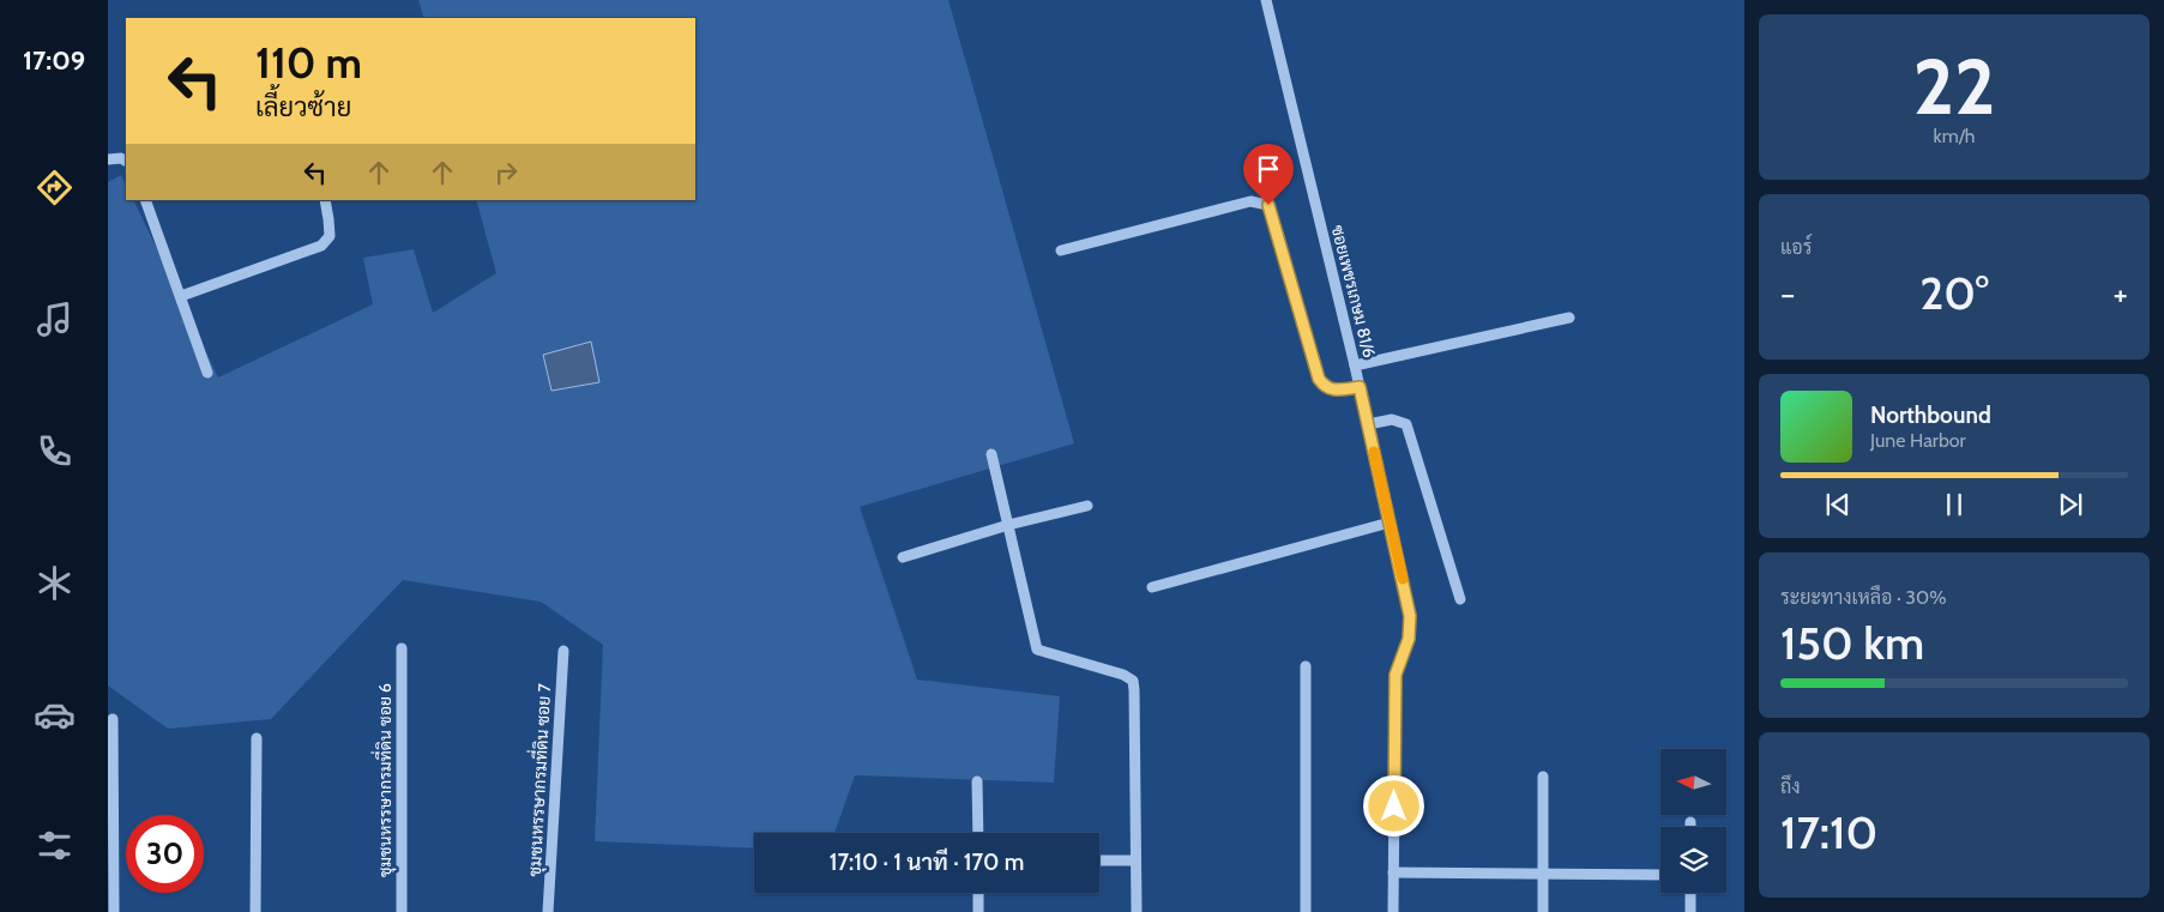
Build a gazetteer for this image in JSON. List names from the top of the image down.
{
  "streets": {
    "street": ["ซอยเพชรเกษม 81/6", "ชุมชนหรรษากรมที่ดิน ซอย 6", "ชุมชนหรรษากรมที่ดิน ซอย 7"]
  },
  "north": "left",
  "page": {
    "tabs": "17:09",
    "tile": [
      ["22", "km/h"],
      "แอร์",
      ["ระยะทางเหลือ · 30%", "150 km"],
      ["ถึง", "17:10"]
    ],
    "turn": ["110 m", "เลี้ยวซ้าย"],
    "heat": ["−", "20°", "+"],
    "song": ["Northbound", "June Harbor"],
    "limit": "30",
    "trip": "17:10 · 1 นาที · 170 m"
  }
}
